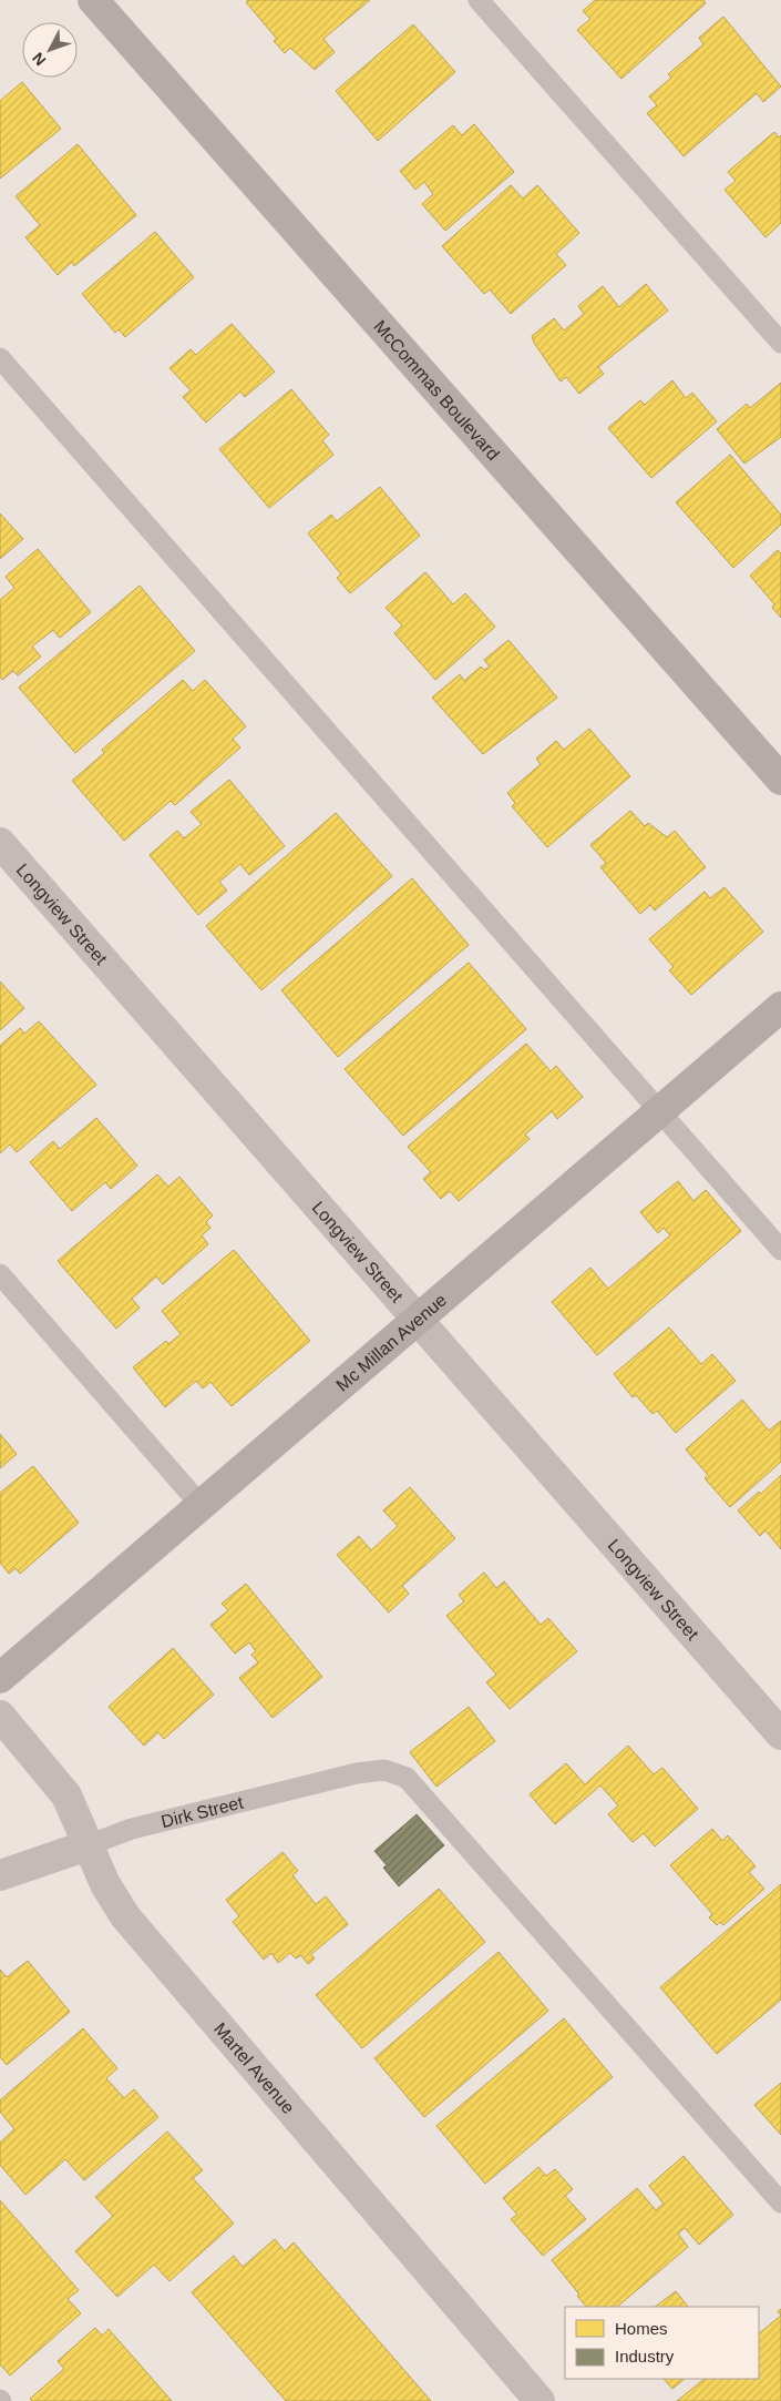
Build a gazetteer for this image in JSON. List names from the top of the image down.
{
  "streets": {
    "street": [
      "McCommas Boulevard",
      "Longview Street",
      "Mc Millan Avenue",
      "Dirk Street",
      "Martel Avenue"
    ]
  },
  "crossings": [
    ["Longview Street", "Mc Millan Avenue"],
    ["Dirk Street", "Martel Avenue"]
  ],
  "legend": ["Homes", "Industry"],
  "north": "bottom left"
}
